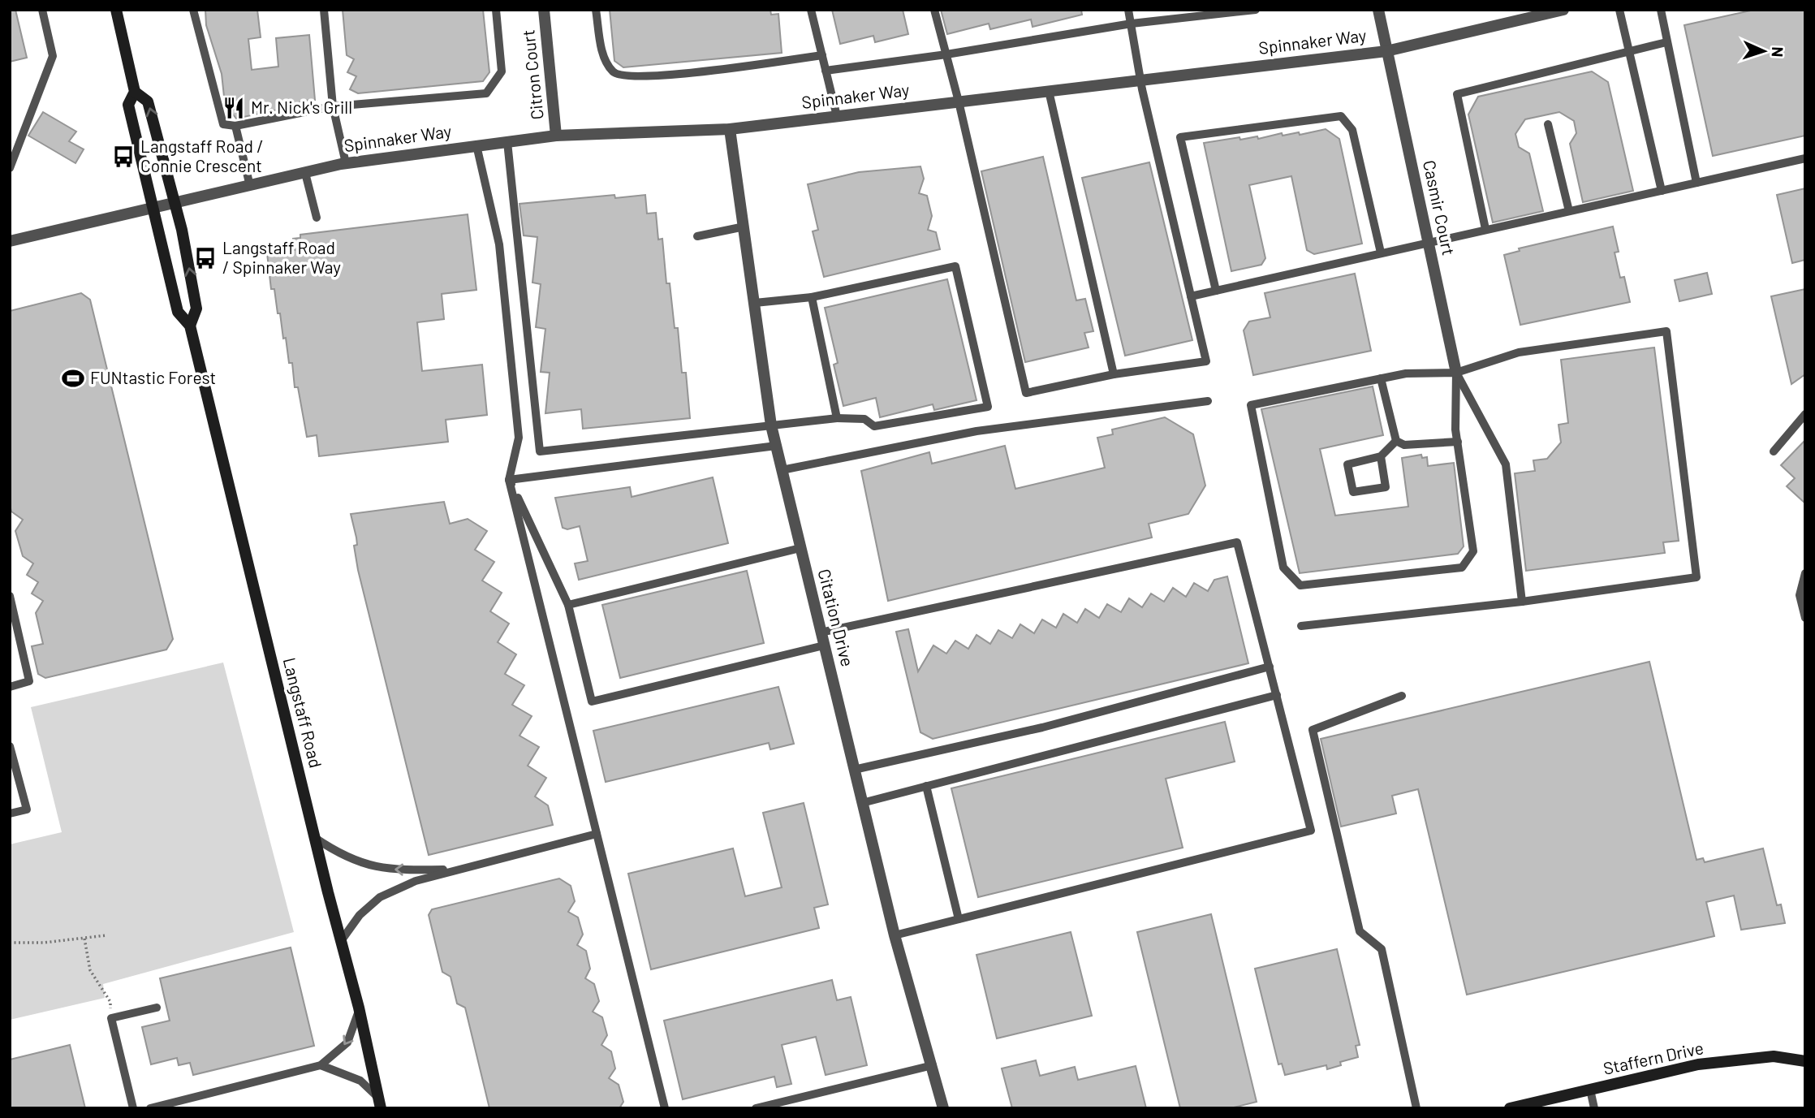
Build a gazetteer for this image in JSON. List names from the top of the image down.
{
  "streets": {
    "main road": ["Langstaff Road", "Staffern Drive"],
    "street": [
      "Spinnaker Way",
      "Citron Court",
      "Casmir Court",
      "Citation Drive"
    ]
  },
  "crossings": [
    ["Spinnaker Way", "Citron Court"],
    ["Spinnaker Way", "Casmir Court"],
    ["Spinnaker Way", "Citation Drive"],
    ["Spinnaker Way", "Langstaff Road"]
  ],
  "places": {
    "restaurant": ["Mr. Nick's Grill"],
    "bus stop": ["Langstaff Road / Connie Crescent", "Langstaff Road / Spinnaker Way"],
    "sports": ["FUNtastic Forest"]
  },
  "north": "right"
}
